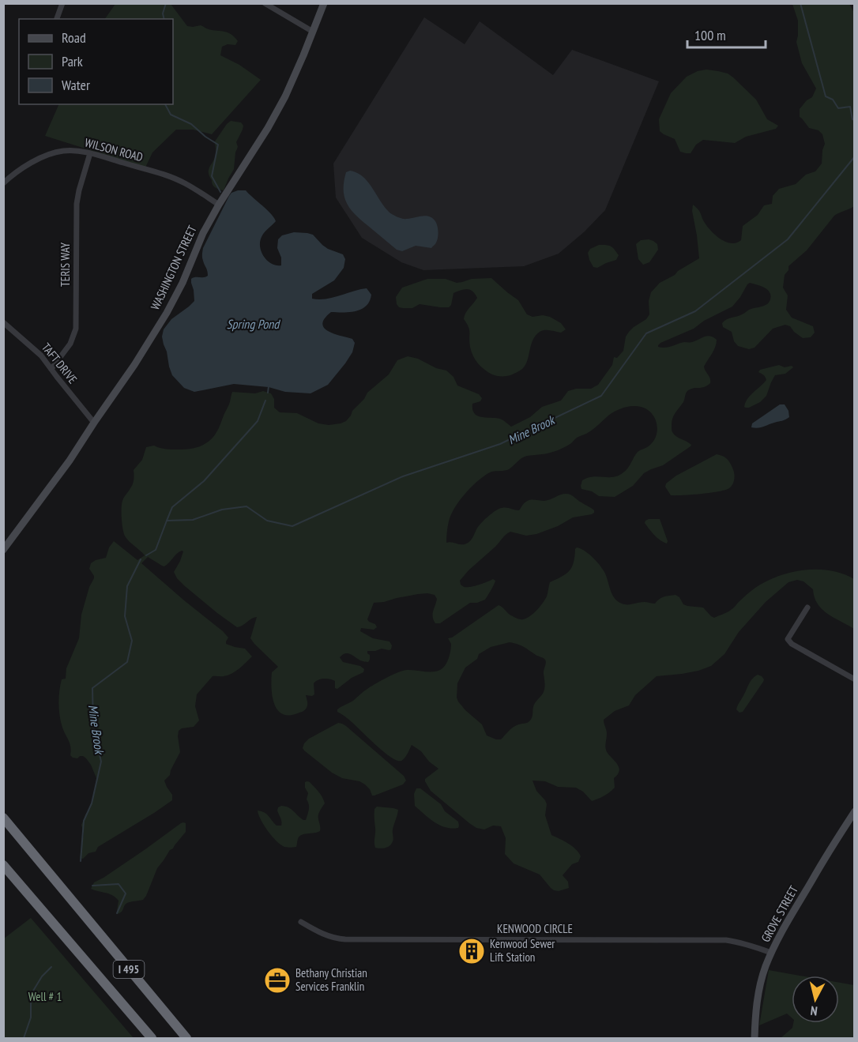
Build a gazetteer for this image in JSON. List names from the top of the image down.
{
  "streets": {
    "highway": ["I 495"],
    "main road": ["WASHINGTON STREET", "GROVE STREET"],
    "street": [
      "WILSON ROAD",
      "TERIS WAY",
      "TAFT DRIVE",
      "KENWOOD CIRCLE"
    ]
  },
  "crossings": [
    ["WILSON ROAD", "TERIS WAY"],
    ["WILSON ROAD", "WASHINGTON STREET"],
    ["TERIS WAY", "TAFT DRIVE"],
    ["WASHINGTON STREET", "TAFT DRIVE"],
    ["GROVE STREET", "KENWOOD CIRCLE"]
  ],
  "water": ["Spring Pond", "Mine Brook"],
  "parks": ["Well # 1"],
  "places": {
    "building": ["Kenwood Sewer Lift Station"],
    "office": ["Bethany Christian Services Franklin"]
  },
  "legend": ["Road", "Park", "Water"],
  "scale_bar": "100 m",
  "north": "bottom"
}
